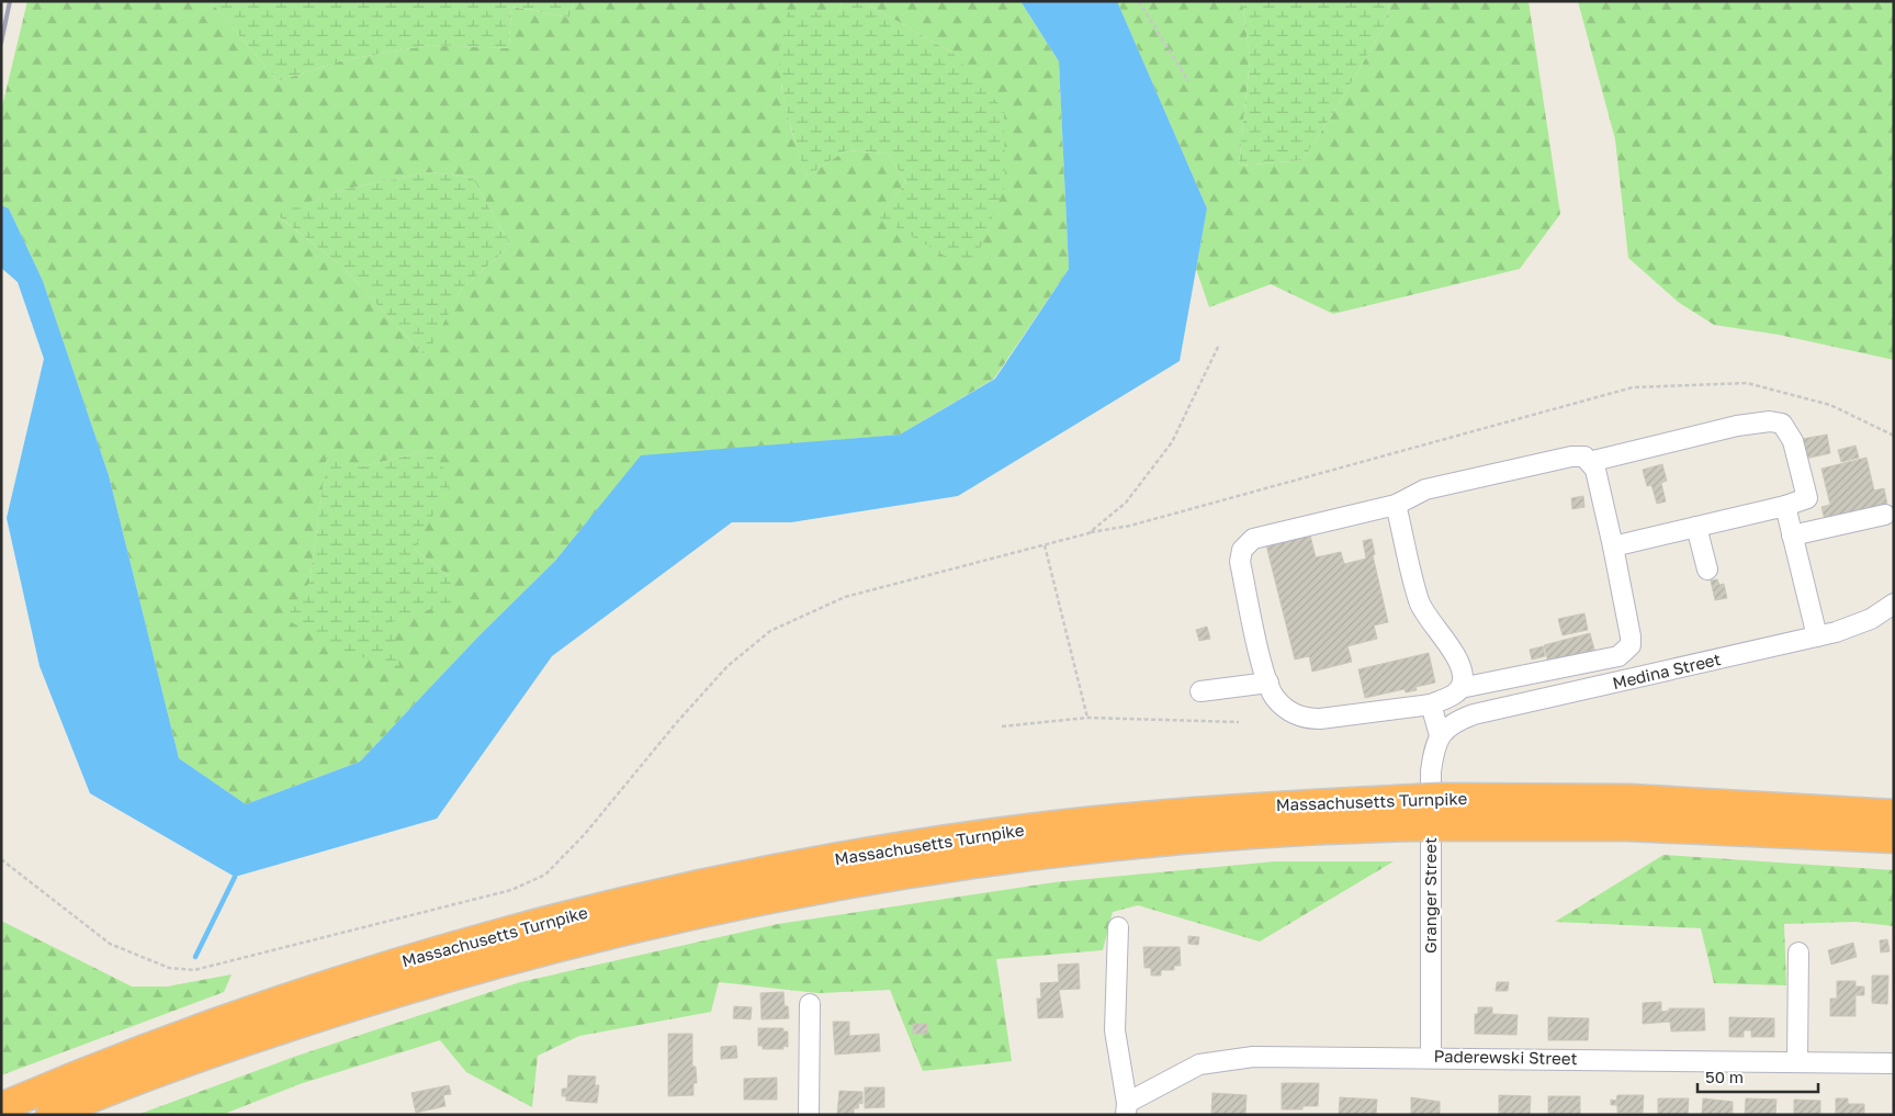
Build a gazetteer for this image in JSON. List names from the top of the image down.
{
  "streets": {
    "highway": ["Massachusetts Turnpike"],
    "street": ["Medina Street", "Granger Street", "Paderewski Street"]
  },
  "crossings": [
    ["Medina Street", "Granger Street"],
    ["Granger Street", "Paderewski Street"]
  ],
  "scale_bar": "50 m"
}
